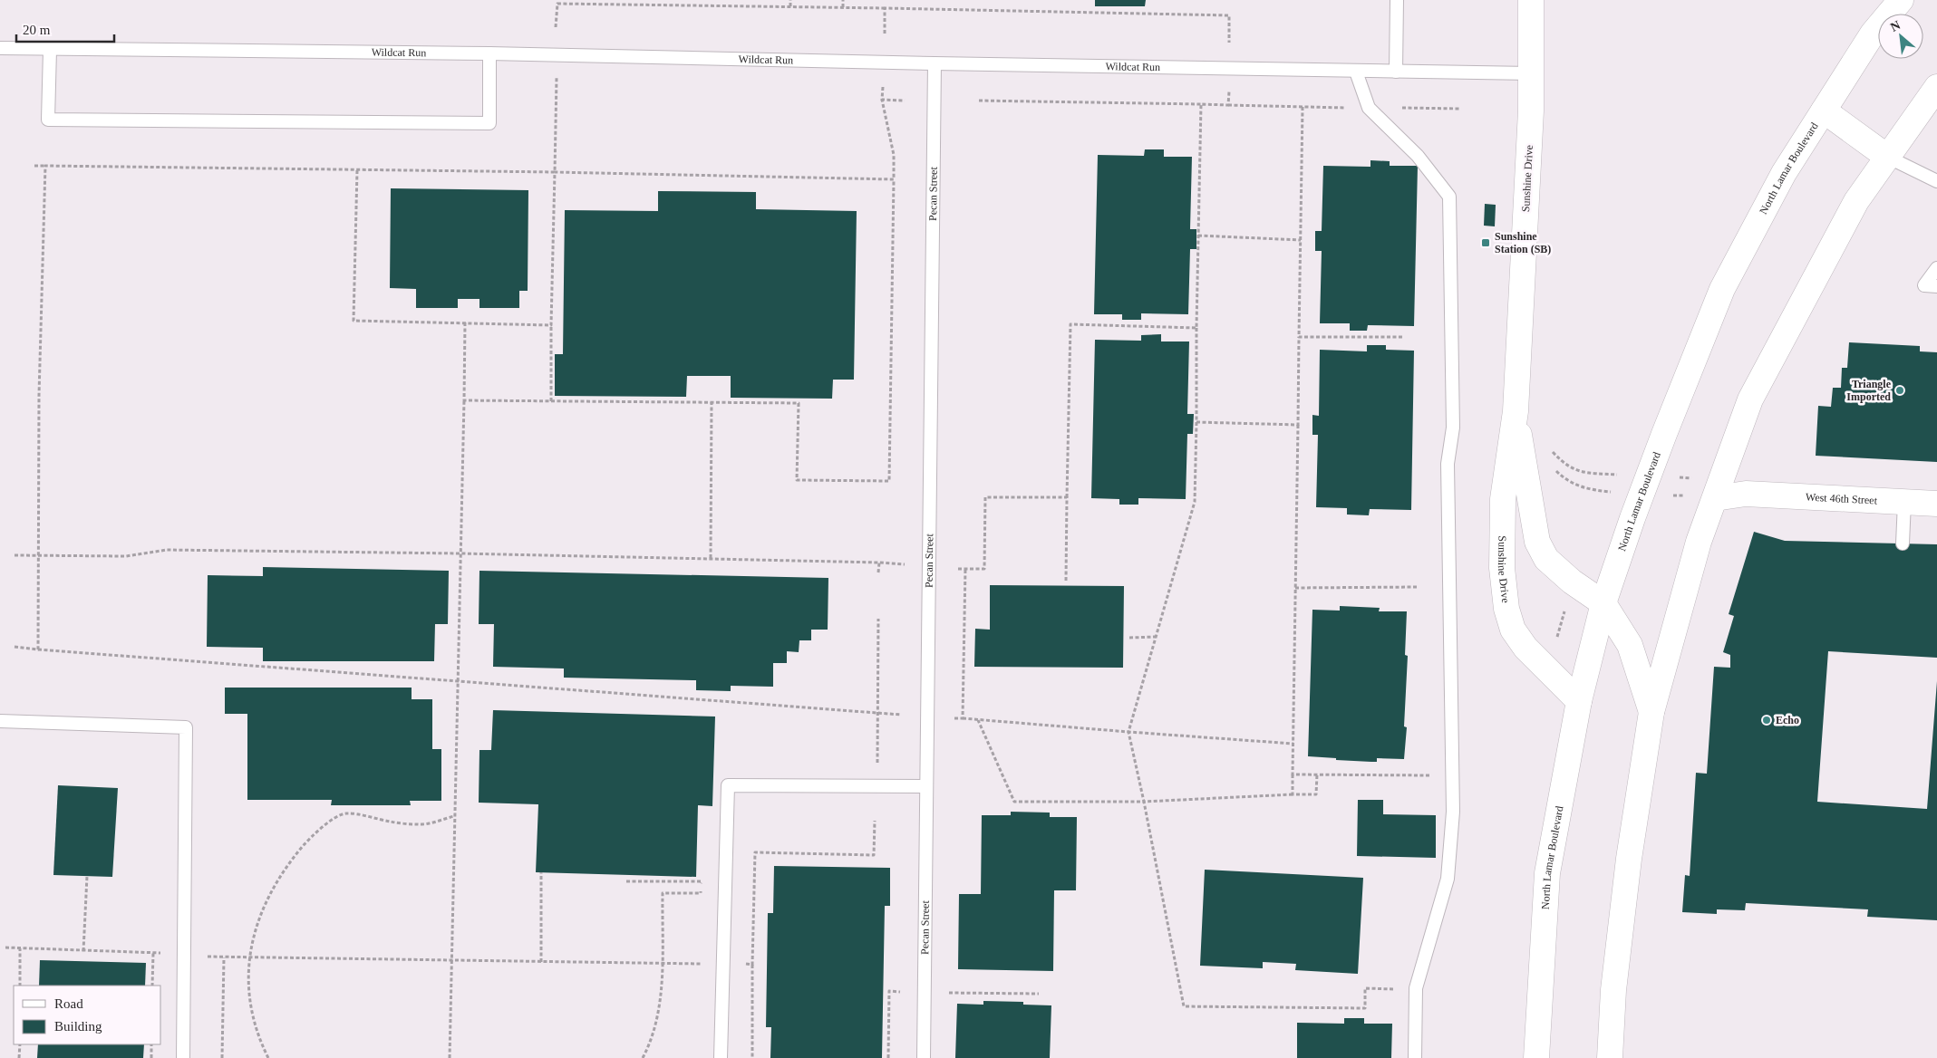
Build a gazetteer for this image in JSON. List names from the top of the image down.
{
  "streets": {
    "main road": ["North Lamar Boulevard", "Sunshine Drive", "West 46th Street"],
    "lane": ["Wildcat Run", "Pecan Street"]
  },
  "crossings": [
    ["Wildcat Run", "Sunshine Drive"],
    ["Wildcat Run", "Pecan Street"],
    ["North Lamar Boulevard", "Sunshine Drive"]
  ],
  "places": {
    "transit": ["Sunshine Station (SB)"],
    "other": ["Triangle Imported", "Echo"]
  },
  "legend": ["Road", "Building"],
  "scale_bar": "20 m",
  "north": "top left"
}
